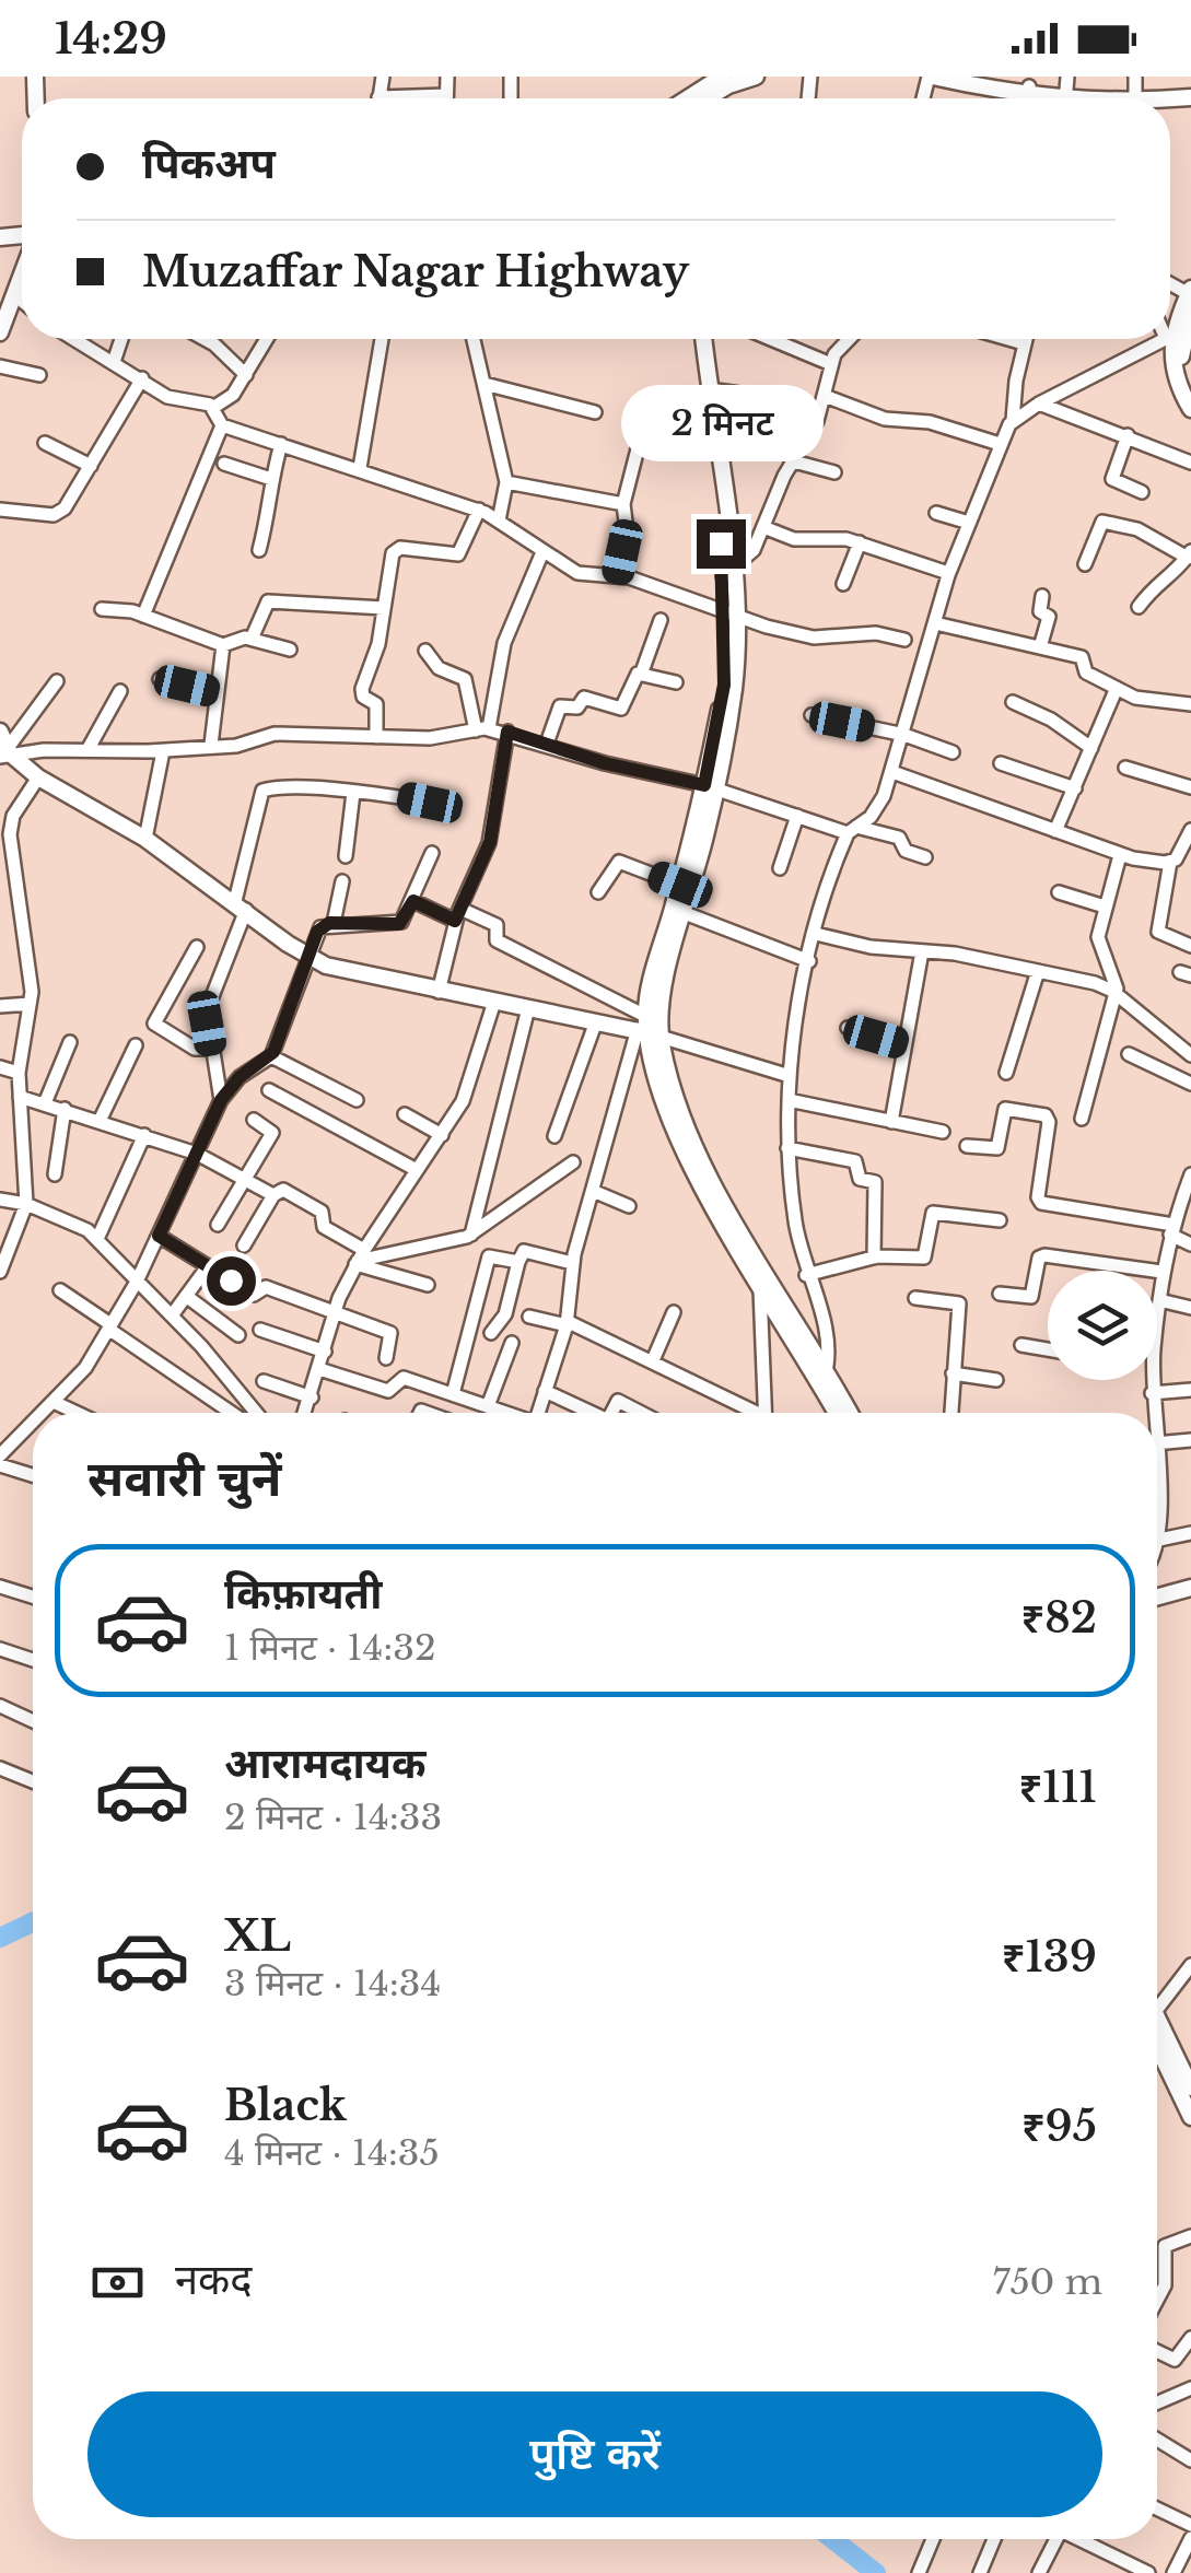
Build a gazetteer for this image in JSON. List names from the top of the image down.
{
  "page": {
    "status": "14:29",
    "banner": ["पिकअप", "Muzaffar Nagar Highway"],
    "bubble": "2 मिनट",
    "heading": "सवारी चुनें",
    "list": [
      {
        "name": "किफ़ायती",
        "note": "1 मिनट · 14:32",
        "value": "₹82"
      },
      {
        "name": "आरामदायक",
        "note": "2 मिनट · 14:33",
        "value": "₹111"
      },
      {
        "name": "XL",
        "note": "3 मिनट · 14:34",
        "value": "₹139"
      },
      {
        "name": "Black",
        "note": "4 मिनट · 14:35",
        "value": "₹95"
      }
    ],
    "pay": ["नकद", "750 m"],
    "buttons": "पुष्टि करें"
  }
}
